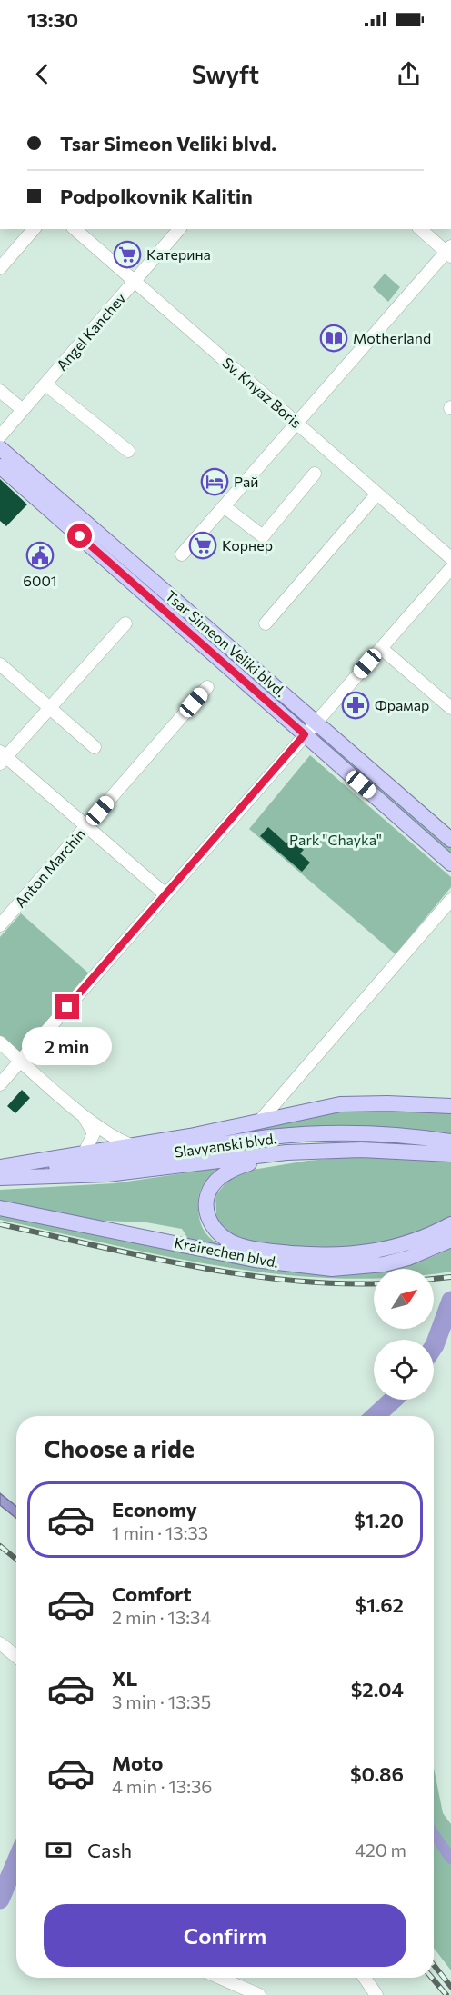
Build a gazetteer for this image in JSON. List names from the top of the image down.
{
  "streets": {
    "main road": ["Tsar Simeon Veliki blvd.", "Slavyanski blvd.", "Krairechen blvd."],
    "street": ["Angel Kanchev", "Sv. Knyaz Boris", "Anton Marchin"]
  },
  "crossings": [
    ["Angel Kanchev", "Sv. Knyaz Boris"],
    ["Slavyanski blvd.", "Krairechen blvd."]
  ],
  "parks": ["Park \"Chayka\""],
  "places": {
    "supermarket": ["Катерина", "Корнер"],
    "library": ["Motherland"],
    "hotel": ["Рай"],
    "public building": ["6001"],
    "pharmacy": ["Фрамар"]
  },
  "north": "top right",
  "page": {
    "status": "13:30",
    "header": "Swyft",
    "banner": ["Tsar Simeon Veliki blvd.", "Podpolkovnik Kalitin"],
    "bubble": "2 min",
    "heading": "Choose a ride",
    "list": [
      {
        "name": "Economy",
        "note": "1 min · 13:33",
        "value": "$1.20"
      },
      {
        "name": "Comfort",
        "note": "2 min · 13:34",
        "value": "$1.62"
      },
      {
        "name": "XL",
        "note": "3 min · 13:35",
        "value": "$2.04"
      },
      {
        "name": "Moto",
        "note": "4 min · 13:36",
        "value": "$0.86"
      }
    ],
    "pay": ["Cash", "420 m"],
    "buttons": "Confirm"
  }
}
